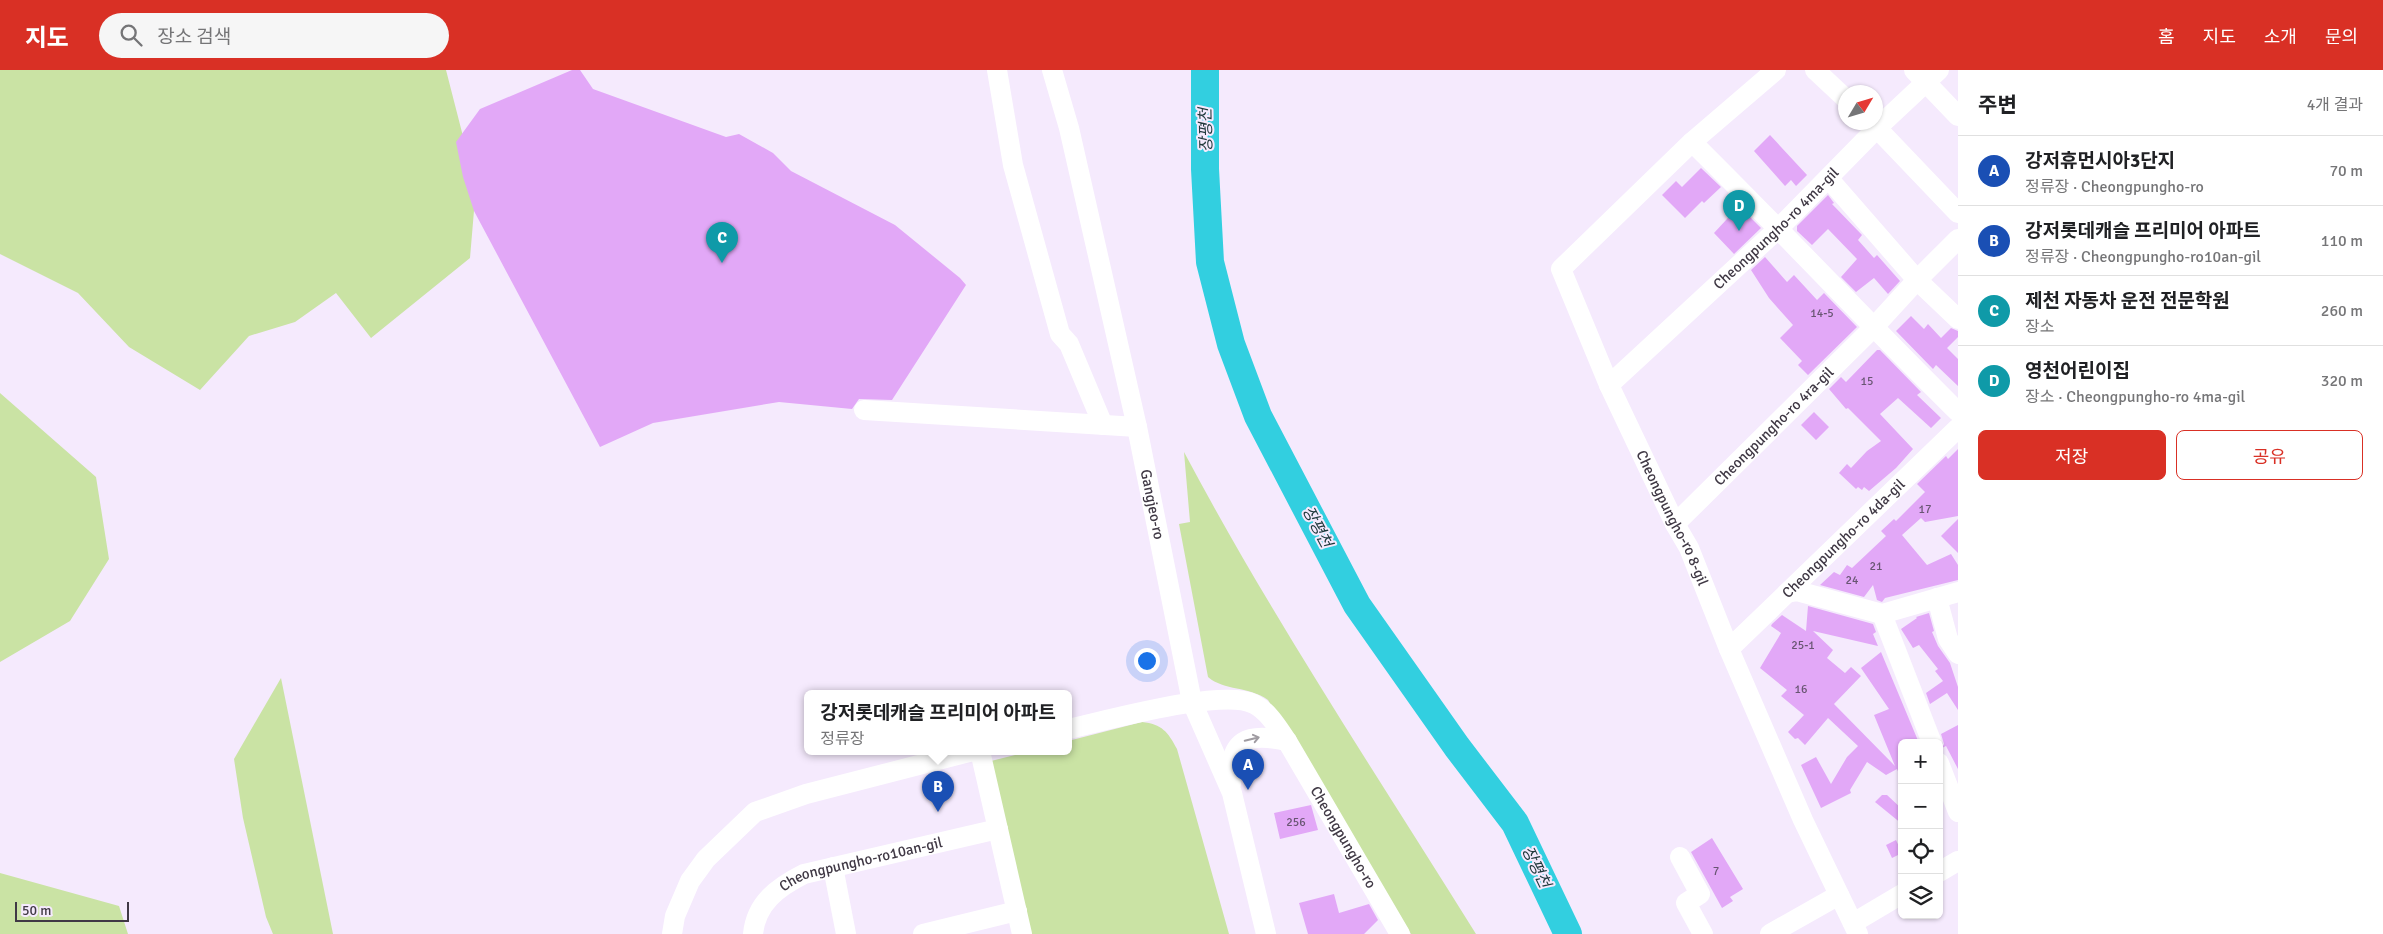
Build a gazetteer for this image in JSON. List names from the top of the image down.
{
  "streets": {
    "street": [
      "Cheongpungho-ro 4ma-gil",
      "Cheongpungho-ro 4ra-gil",
      "Gangjeo-ro",
      "Cheongpungho-ro 8-gil",
      "Cheongpungho-ro 4da-gil",
      "Cheongpungho-ro",
      "Cheongpungho-ro10an-gil"
    ]
  },
  "crossings": [
    ["Cheongpungho-ro 4ma-gil", "Cheongpungho-ro 8-gil"],
    ["Cheongpungho-ro 4ra-gil", "Cheongpungho-ro 8-gil"],
    ["Gangjeo-ro", "Cheongpungho-ro"],
    ["Cheongpungho-ro 8-gil", "Cheongpungho-ro 4da-gil"]
  ],
  "water": ["장평천"],
  "house_numbers": [
    "14-5",
    "15",
    "17",
    "21",
    "24",
    "25-1",
    "16",
    "256",
    "7"
  ],
  "scale_bar": "50 m",
  "north": "top right",
  "page": {
    "header": "지도",
    "search": "장소 검색",
    "nav": [
      "홈",
      "지도",
      "소개",
      "문의"
    ],
    "heading": ["주변", "4개 결과"],
    "list": [
      {
        "mark": "A",
        "name": "강저휴먼시아3단지",
        "note": "정류장 · Cheongpungho-ro",
        "value": "70 m"
      },
      {
        "mark": "B",
        "name": "강저롯데캐슬 프리미어 아파트",
        "note": "정류장 · Cheongpungho-ro10an-gil",
        "value": "110 m"
      },
      {
        "mark": "C",
        "name": "제천 자동차 운전 전문학원",
        "note": "장소",
        "value": "260 m"
      },
      {
        "mark": "D",
        "name": "영천어린이집",
        "note": "장소 · Cheongpungho-ro 4ma-gil",
        "value": "320 m"
      }
    ],
    "pins": [
      "D",
      "C",
      "A",
      "B"
    ],
    "buttons": ["저장", "공유"],
    "popup": ["강저롯데캐슬 프리미어 아파트", "정류장"],
    "map_buttons": ["+", "−"],
    "scale": "50 m"
  }
}
